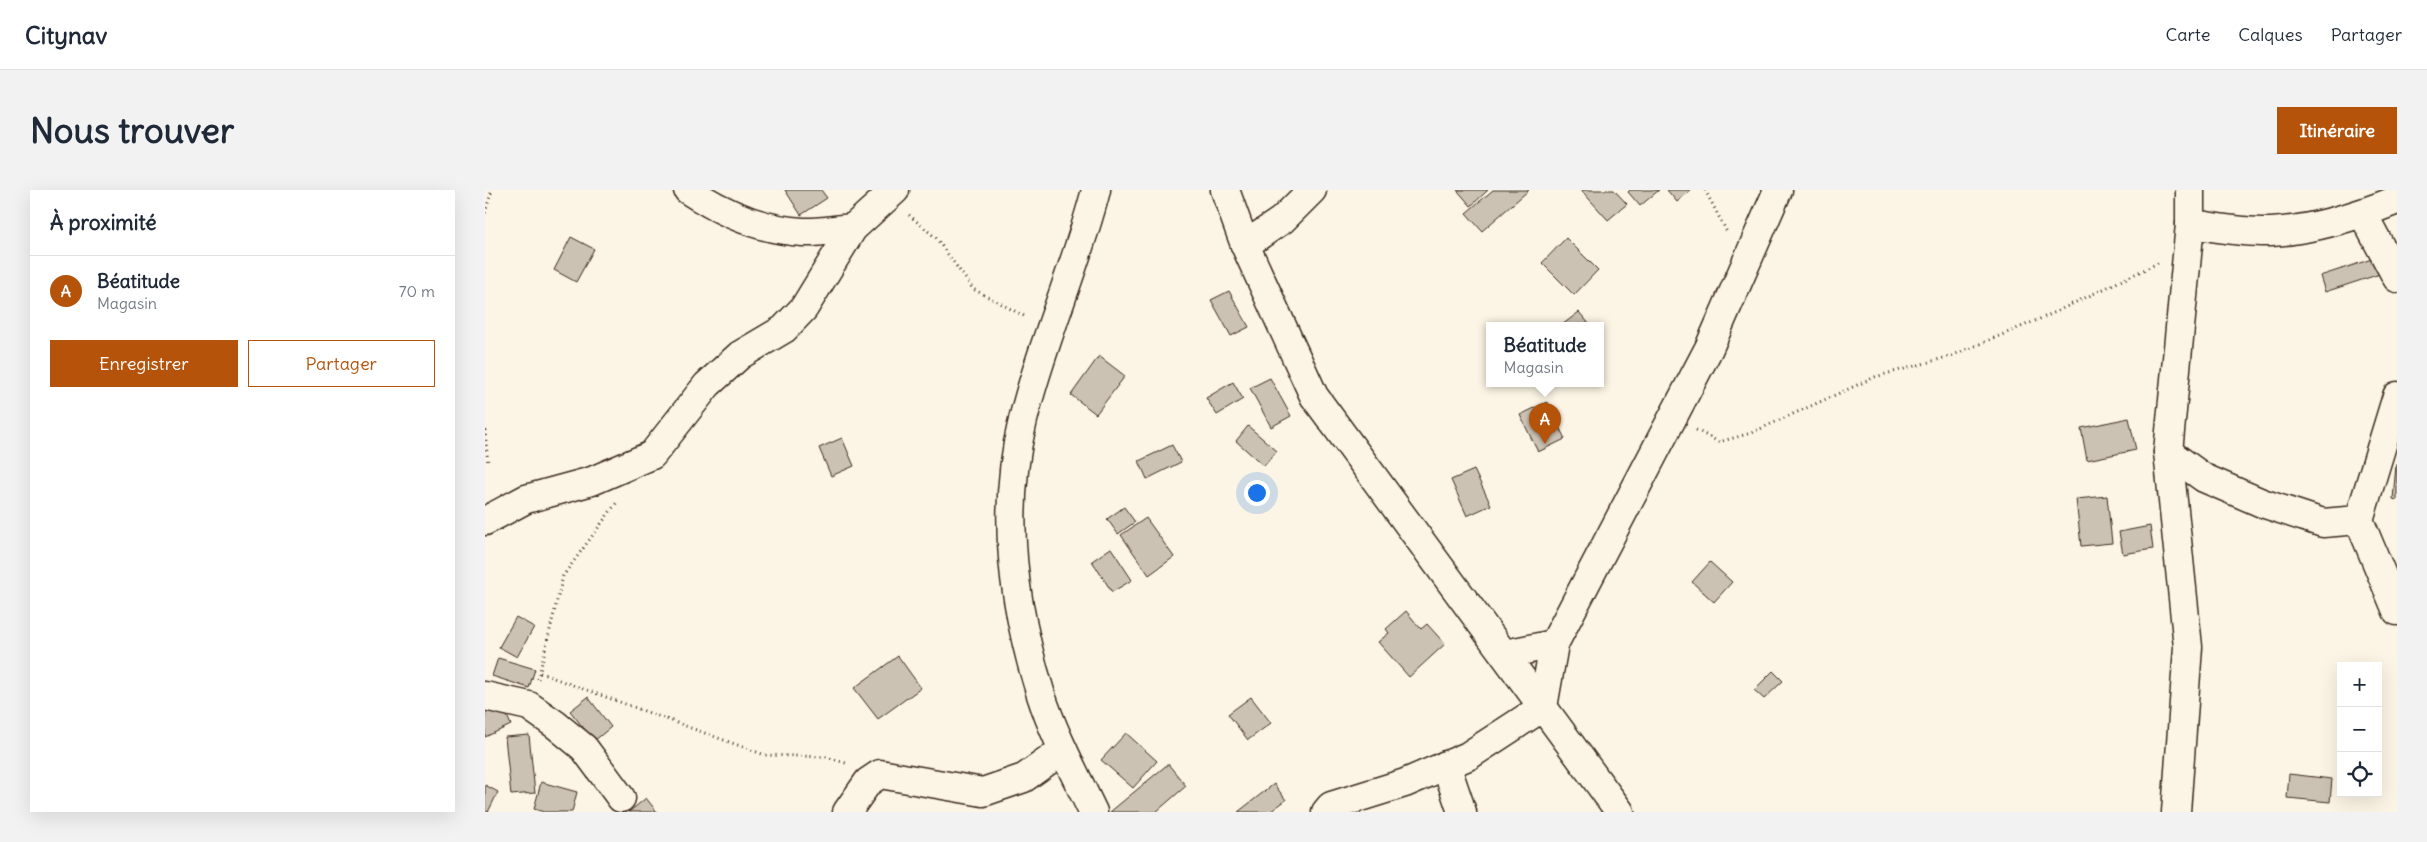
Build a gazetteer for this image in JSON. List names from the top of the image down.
{
  "page": {
    "header": "Citynav",
    "nav": ["Carte", "Calques", "Partager"],
    "buttons": [
      "Itinéraire",
      ["Enregistrer", "Partager"]
    ],
    "title": "Nous trouver",
    "heading": "À proximité",
    "list": [
      {
        "mark": "A",
        "name": "Béatitude",
        "note": "Magasin",
        "value": "70 m"
      }
    ],
    "popup": ["Béatitude", "Magasin"],
    "pins": "A",
    "map_buttons": ["+", "−"]
  }
}
